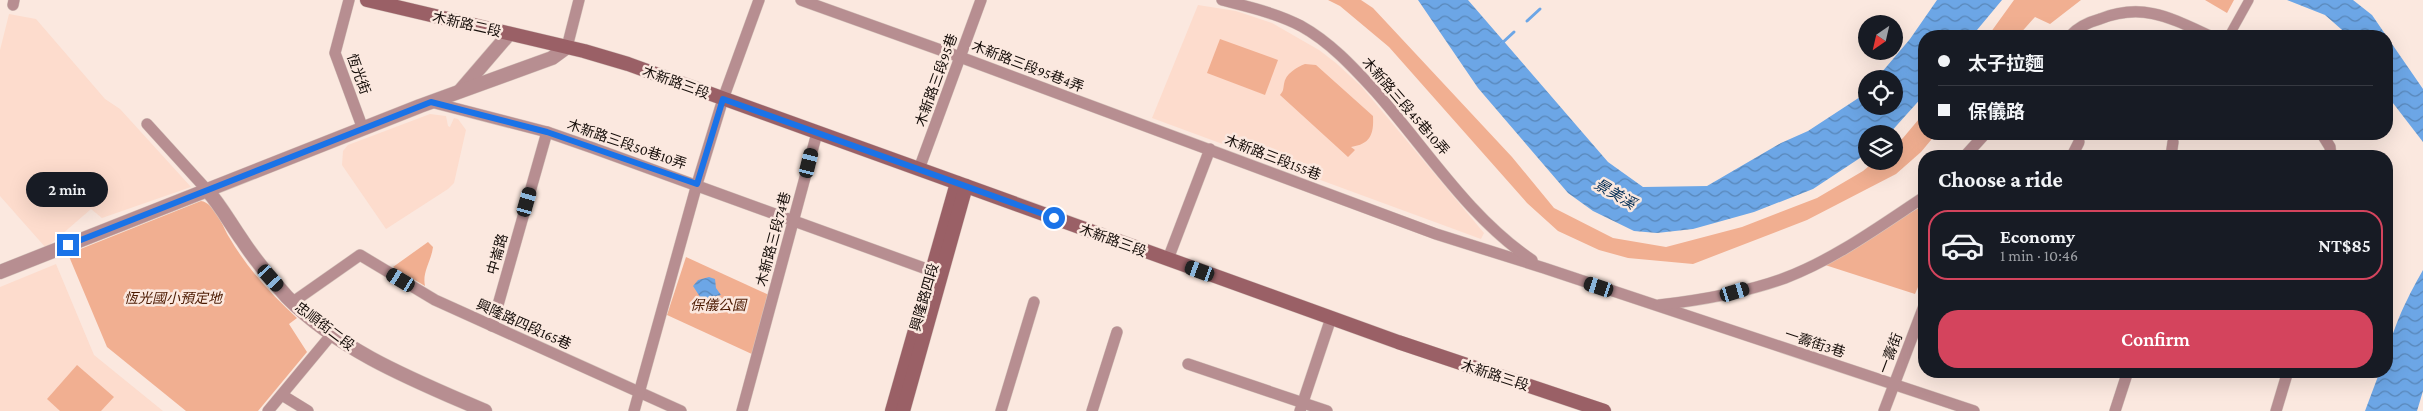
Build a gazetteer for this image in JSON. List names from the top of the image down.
{
  "streets": {
    "main road": ["木新路二段", "木新路三段", "興隆路四段"],
    "street": [
      "木新路三段95巷4弄",
      "恆光街",
      "木新路三段95巷",
      "木新路三段45巷10弄",
      "木新路三段50巷10弄",
      "木新路三段155巷",
      "木新路三段74巷",
      "中崙路",
      "興隆路四段165巷",
      "忠順街二段",
      "一壽街3巷",
      "一壽街"
    ]
  },
  "crossings": [
    ["木新路二段", "木新路三段"],
    ["木新路三段95巷4弄", "木新路三段95巷"],
    ["木新路三段95巷4弄", "木新路三段155巷"],
    ["木新路三段95巷", "木新路三段"],
    ["木新路三段", "木新路三段155巷"],
    ["木新路三段", "木新路三段74巷"],
    ["木新路三段", "興隆路四段"],
    ["木新路三段45巷10弄", "木新路三段155巷"],
    ["木新路三段45巷10弄", "一壽街3巷"],
    ["木新路三段50巷10弄", "木新路三段74巷"],
    ["木新路三段50巷10弄", "中崙路"],
    ["木新路三段50巷10弄", "興隆路四段"],
    ["木新路三段155巷", "一壽街3巷"],
    ["中崙路", "興隆路四段165巷"],
    ["興隆路四段165巷", "忠順街二段"],
    ["一壽街3巷", "一壽街"]
  ],
  "water": ["景美溪"],
  "parks": ["恆光國小預定地", "保儀公園"],
  "north": "bottom left",
  "page": {
    "banner": ["太子拉麵", "保儀路"],
    "heading": "Choose a ride",
    "bubble": "2 min",
    "list": [
      {
        "name": "Economy",
        "note": "1 min · 10:46",
        "value": "NT$85"
      }
    ],
    "buttons": "Confirm"
  }
}
